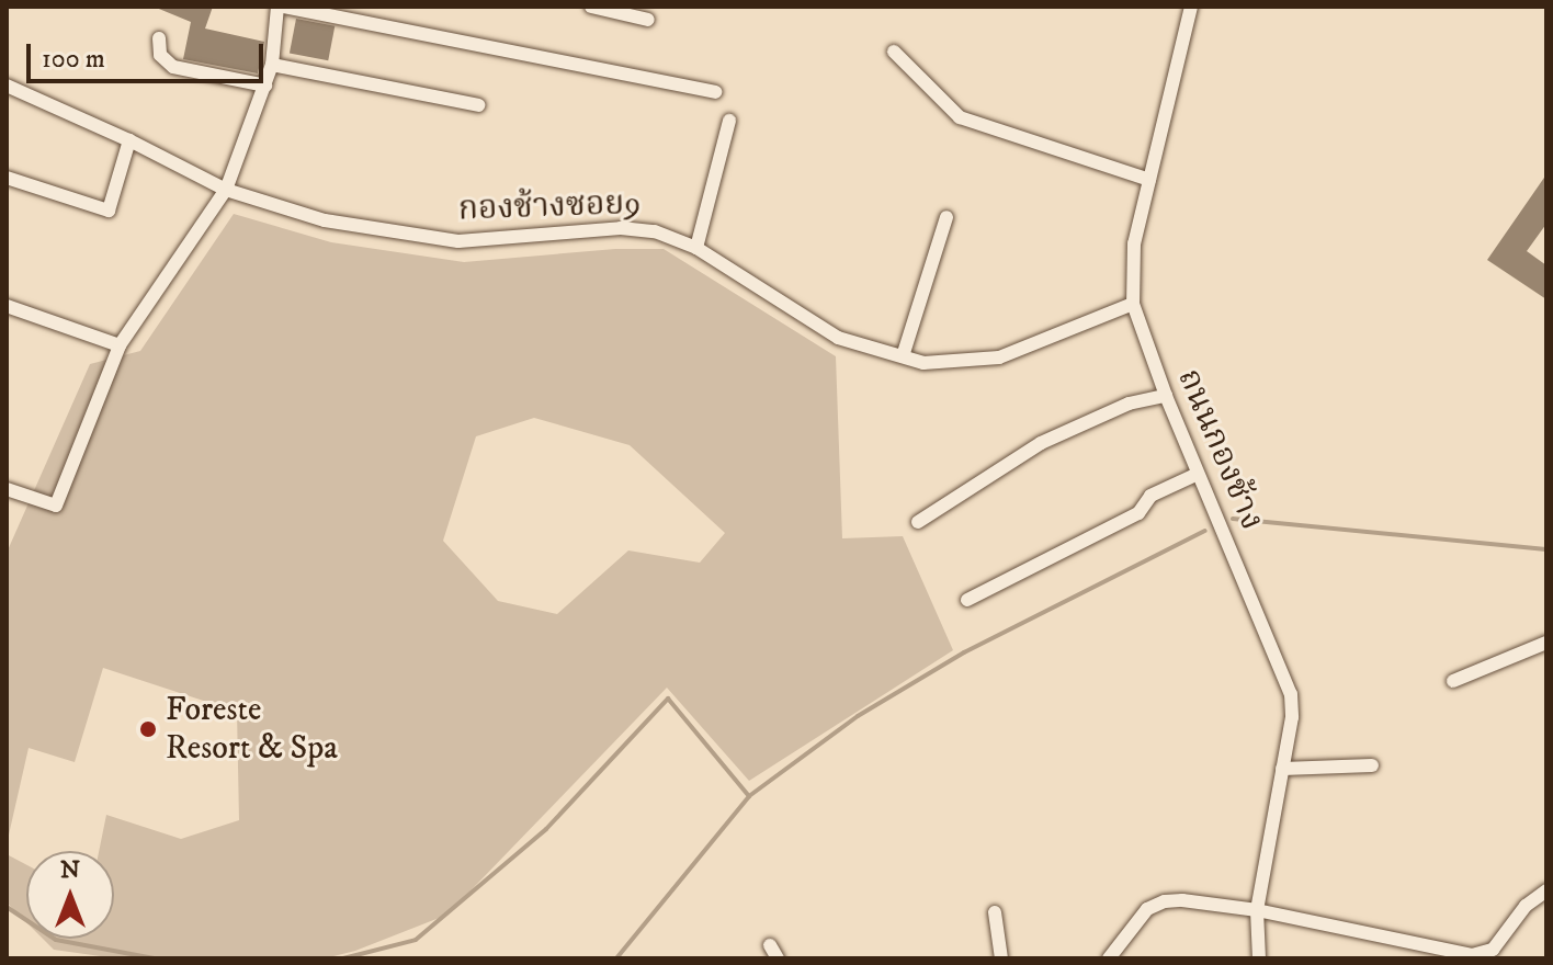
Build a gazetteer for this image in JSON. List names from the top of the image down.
{
  "streets": {
    "street": ["กองช้างซอย9", "ถนนกองช้าง"]
  },
  "crossings": [
    ["กองช้างซอย9", "ถนนกองช้าง"]
  ],
  "places": ["Foreste Resort & Spa"],
  "scale_bar": "100 m",
  "north": "top"
}
